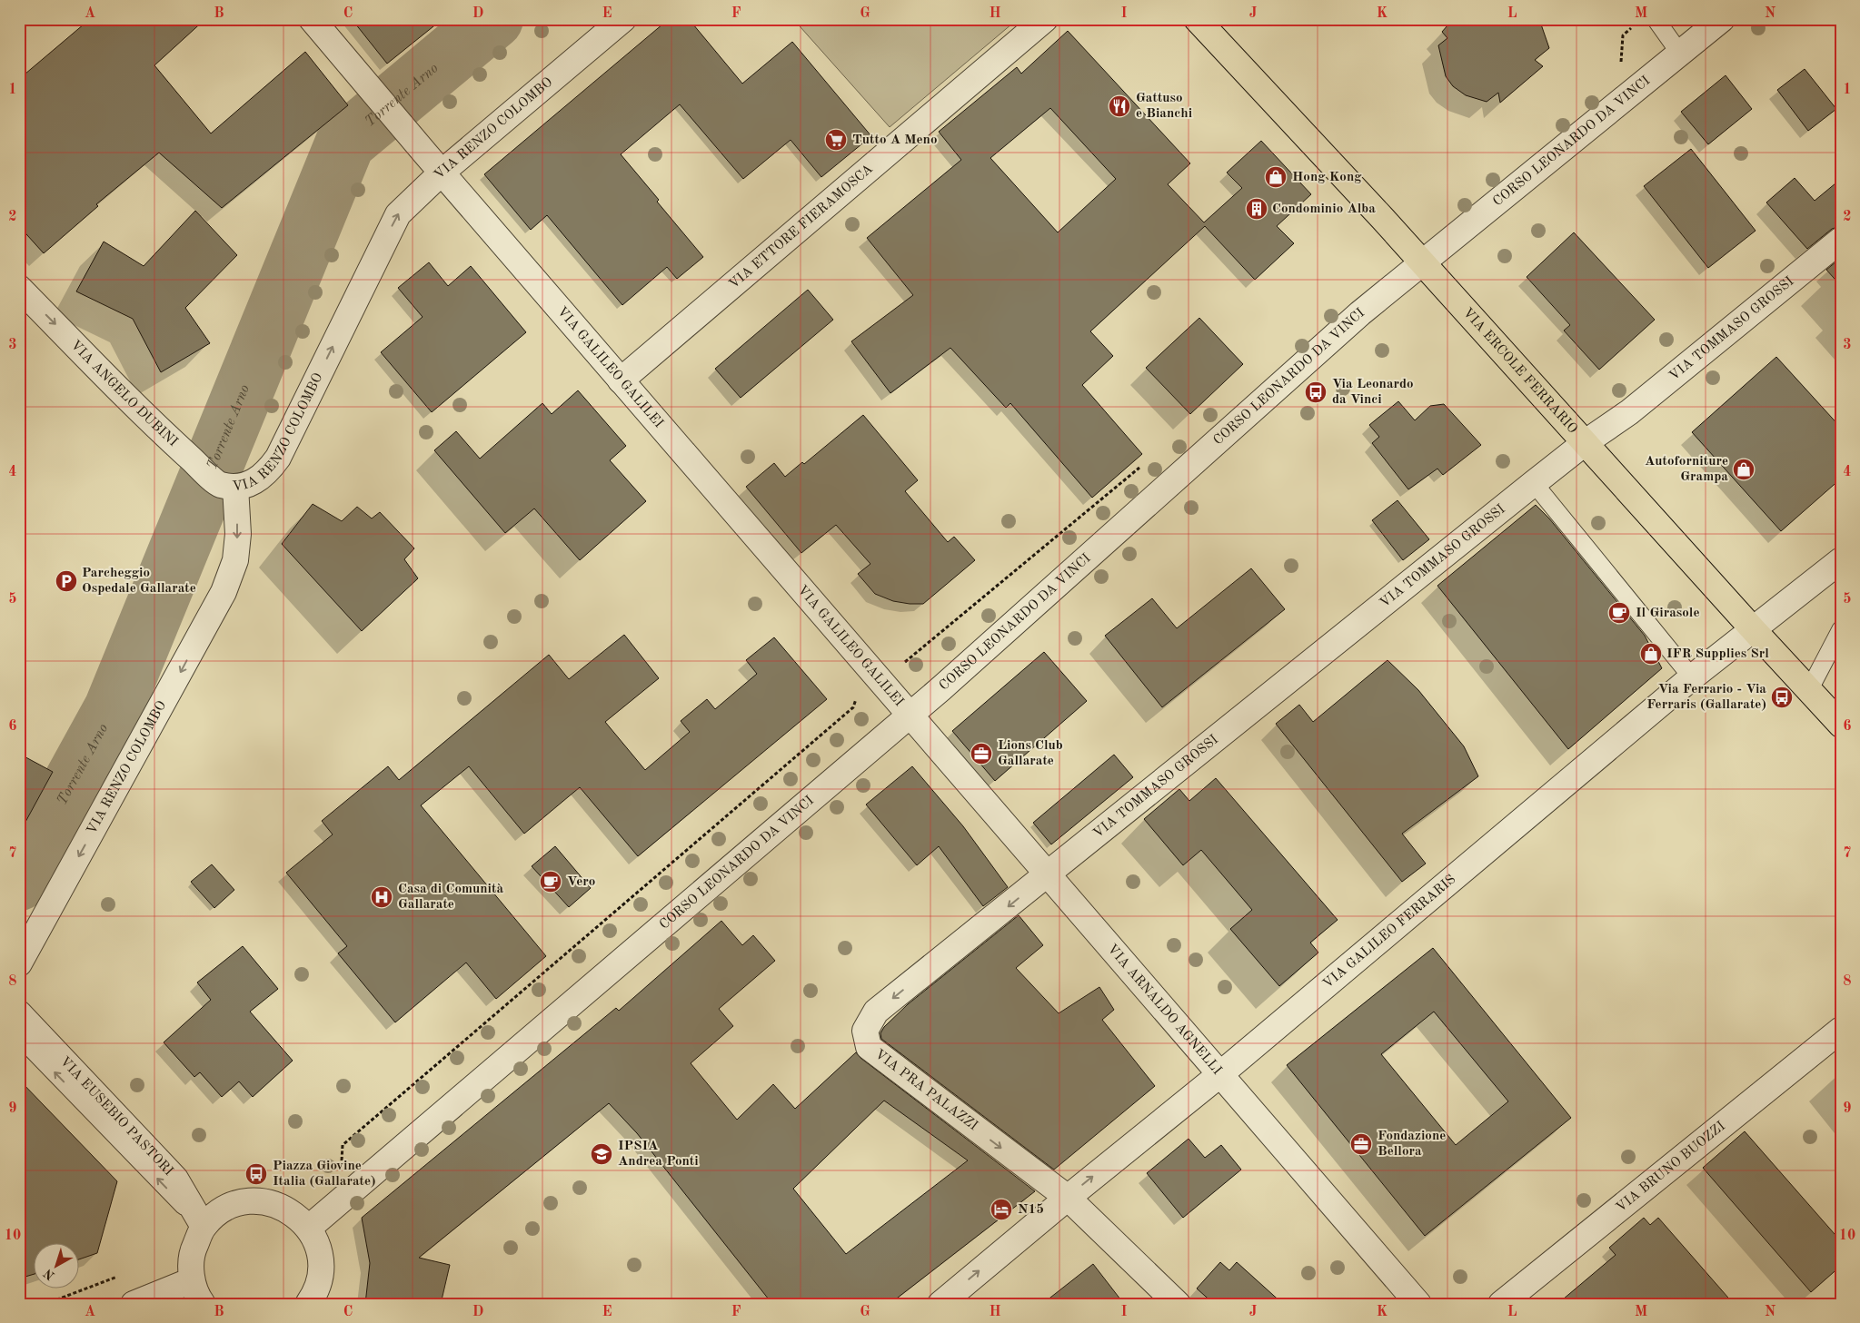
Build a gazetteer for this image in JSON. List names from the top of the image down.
{
  "streets": {
    "main road": ["VIA ERCOLE FERRARIO"],
    "street": [
      "VIA RENZO COLOMBO",
      "CORSO LEONARDO DA VINCI",
      "VIA ETTORE FIERAMOSCA",
      "VIA TOMMASO GROSSI",
      "VIA GALILEO GALILEI",
      "VIA ANGELO DUBINI",
      "VIA GALILEO FERRARIS",
      "VIA ARNALDO AGNELLI",
      "VIA PRA PALAZZI",
      "VIA EUSEBIO PASTORI",
      "VIA BRUNO BUOZZI"
    ]
  },
  "crossings": [
    ["VIA RENZO COLOMBO", "VIA GALILEO GALILEI"],
    ["VIA RENZO COLOMBO", "VIA ANGELO DUBINI"],
    ["CORSO LEONARDO DA VINCI", "VIA GALILEO GALILEI"],
    ["CORSO LEONARDO DA VINCI", "VIA ERCOLE FERRARIO"],
    ["CORSO LEONARDO DA VINCI", "VIA ARNALDO AGNELLI"],
    ["VIA ETTORE FIERAMOSCA", "VIA GALILEO GALILEI"],
    ["VIA TOMMASO GROSSI", "VIA ERCOLE FERRARIO"],
    ["VIA TOMMASO GROSSI", "VIA ARNALDO AGNELLI"],
    ["VIA TOMMASO GROSSI", "VIA PRA PALAZZI"],
    ["VIA GALILEO GALILEI", "VIA ARNALDO AGNELLI"],
    ["VIA ERCOLE FERRARIO", "VIA GALILEO FERRARIS"],
    ["VIA GALILEO FERRARIS", "VIA ARNALDO AGNELLI"],
    ["VIA GALILEO FERRARIS", "VIA PRA PALAZZI"],
    ["VIA ARNALDO AGNELLI", "VIA PRA PALAZZI"]
  ],
  "one_way": ["VIA ANGELO DUBINI"],
  "water": ["Torrente Arno"],
  "places": {
    "restaurant": ["Gattuso e Bianchi"],
    "supermarket": ["Tutto A Meno"],
    "shop": ["Hong Kong", "Autoforniture Grampa", "IFR Supplies Srl"],
    "building": ["Condominio Alba"],
    "bus stop": ["Via Leonardo da Vinci", "Via Ferrario - Via Ferraris (Gallarate)", "Piazza Giovine Italia (Gallarate)"],
    "parking": ["Parcheggio Ospedale Gallarate"],
    "cafe": ["Il Girasole", "Vero"],
    "office": ["Lions Club Gallarate", "Fondazione Bellora"],
    "hospital": ["Casa di Comunità Gallarate"],
    "school or university": ["IPSIA Andrea Ponti"],
    "hotel": ["N15"]
  },
  "north": "bottom left",
  "grid": {
    "columns": [
      "A",
      "B",
      "C",
      "D",
      "E",
      "F",
      "G",
      "H",
      "I",
      "J",
      "K",
      "L",
      "M",
      "N"
    ],
    "rows": [
      "1",
      "2",
      "3",
      "4",
      "5",
      "6",
      "7",
      "8",
      "9",
      "10"
    ]
  }
}
